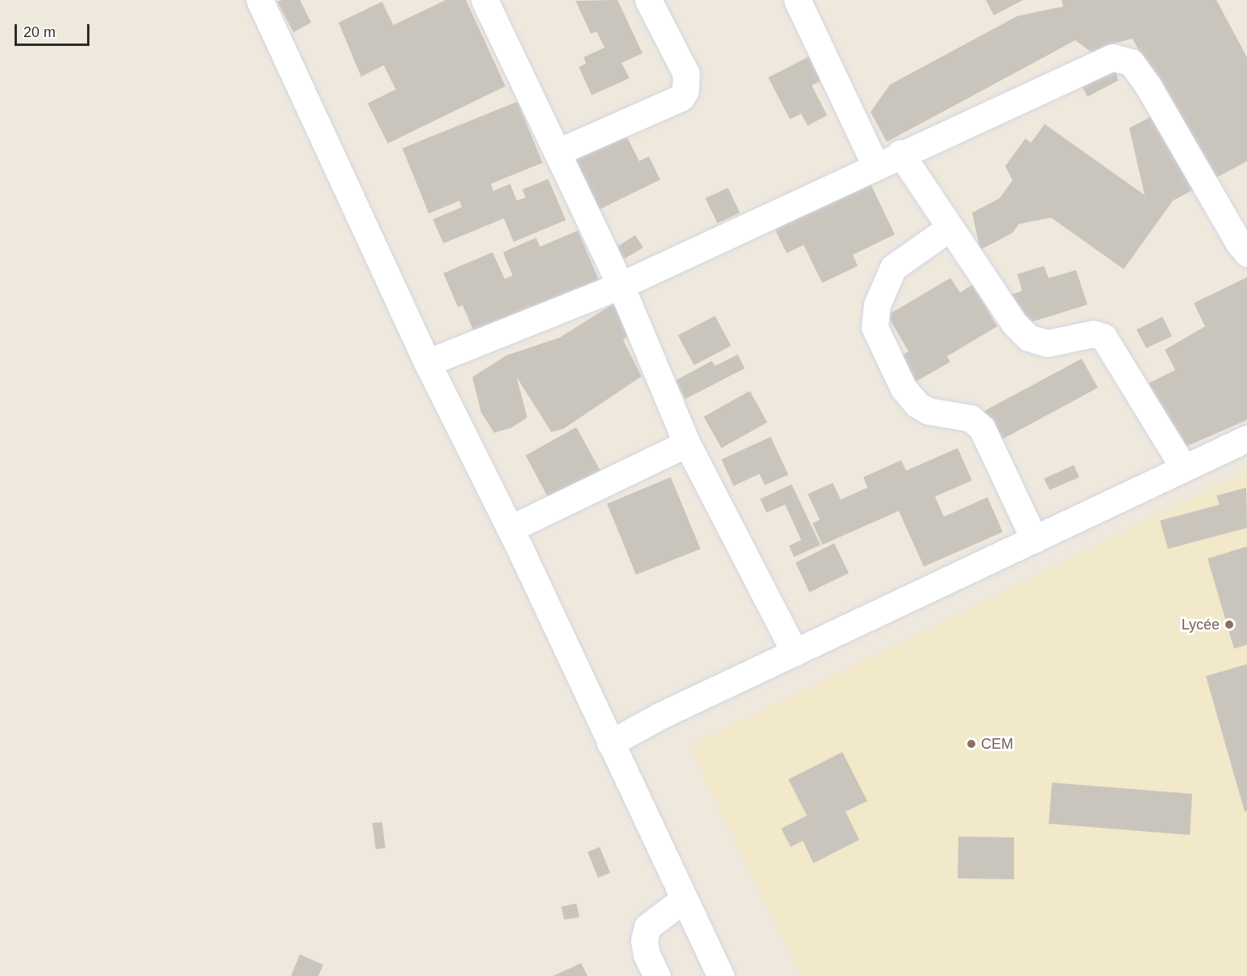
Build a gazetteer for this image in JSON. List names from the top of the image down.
{
  "places": ["Lycée", "CEM"],
  "scale_bar": "20 m"
}
